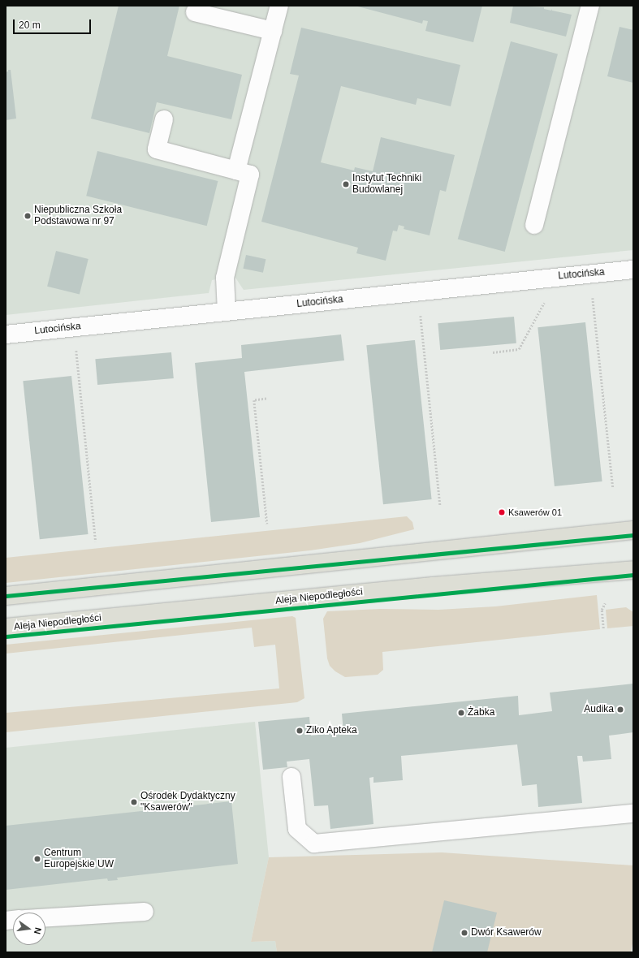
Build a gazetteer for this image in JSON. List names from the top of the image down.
{
  "streets": {
    "main road": ["Aleja Niepodległości"],
    "street": ["Lutocińska"]
  },
  "places": [
    "Instytut Techniki Budowlanej",
    "Niepubliczna Szkoła Podstawowa nr 97",
    "Ksawerów 01",
    "Audika",
    "Żabka",
    "Ziko Apteka",
    "Ośrodek Dydaktyczny \"Ksawerów\"",
    "Centrum Europejskie UW",
    "Dwór Ksawerów"
  ],
  "scale_bar": "20 m",
  "north": "right"
}
